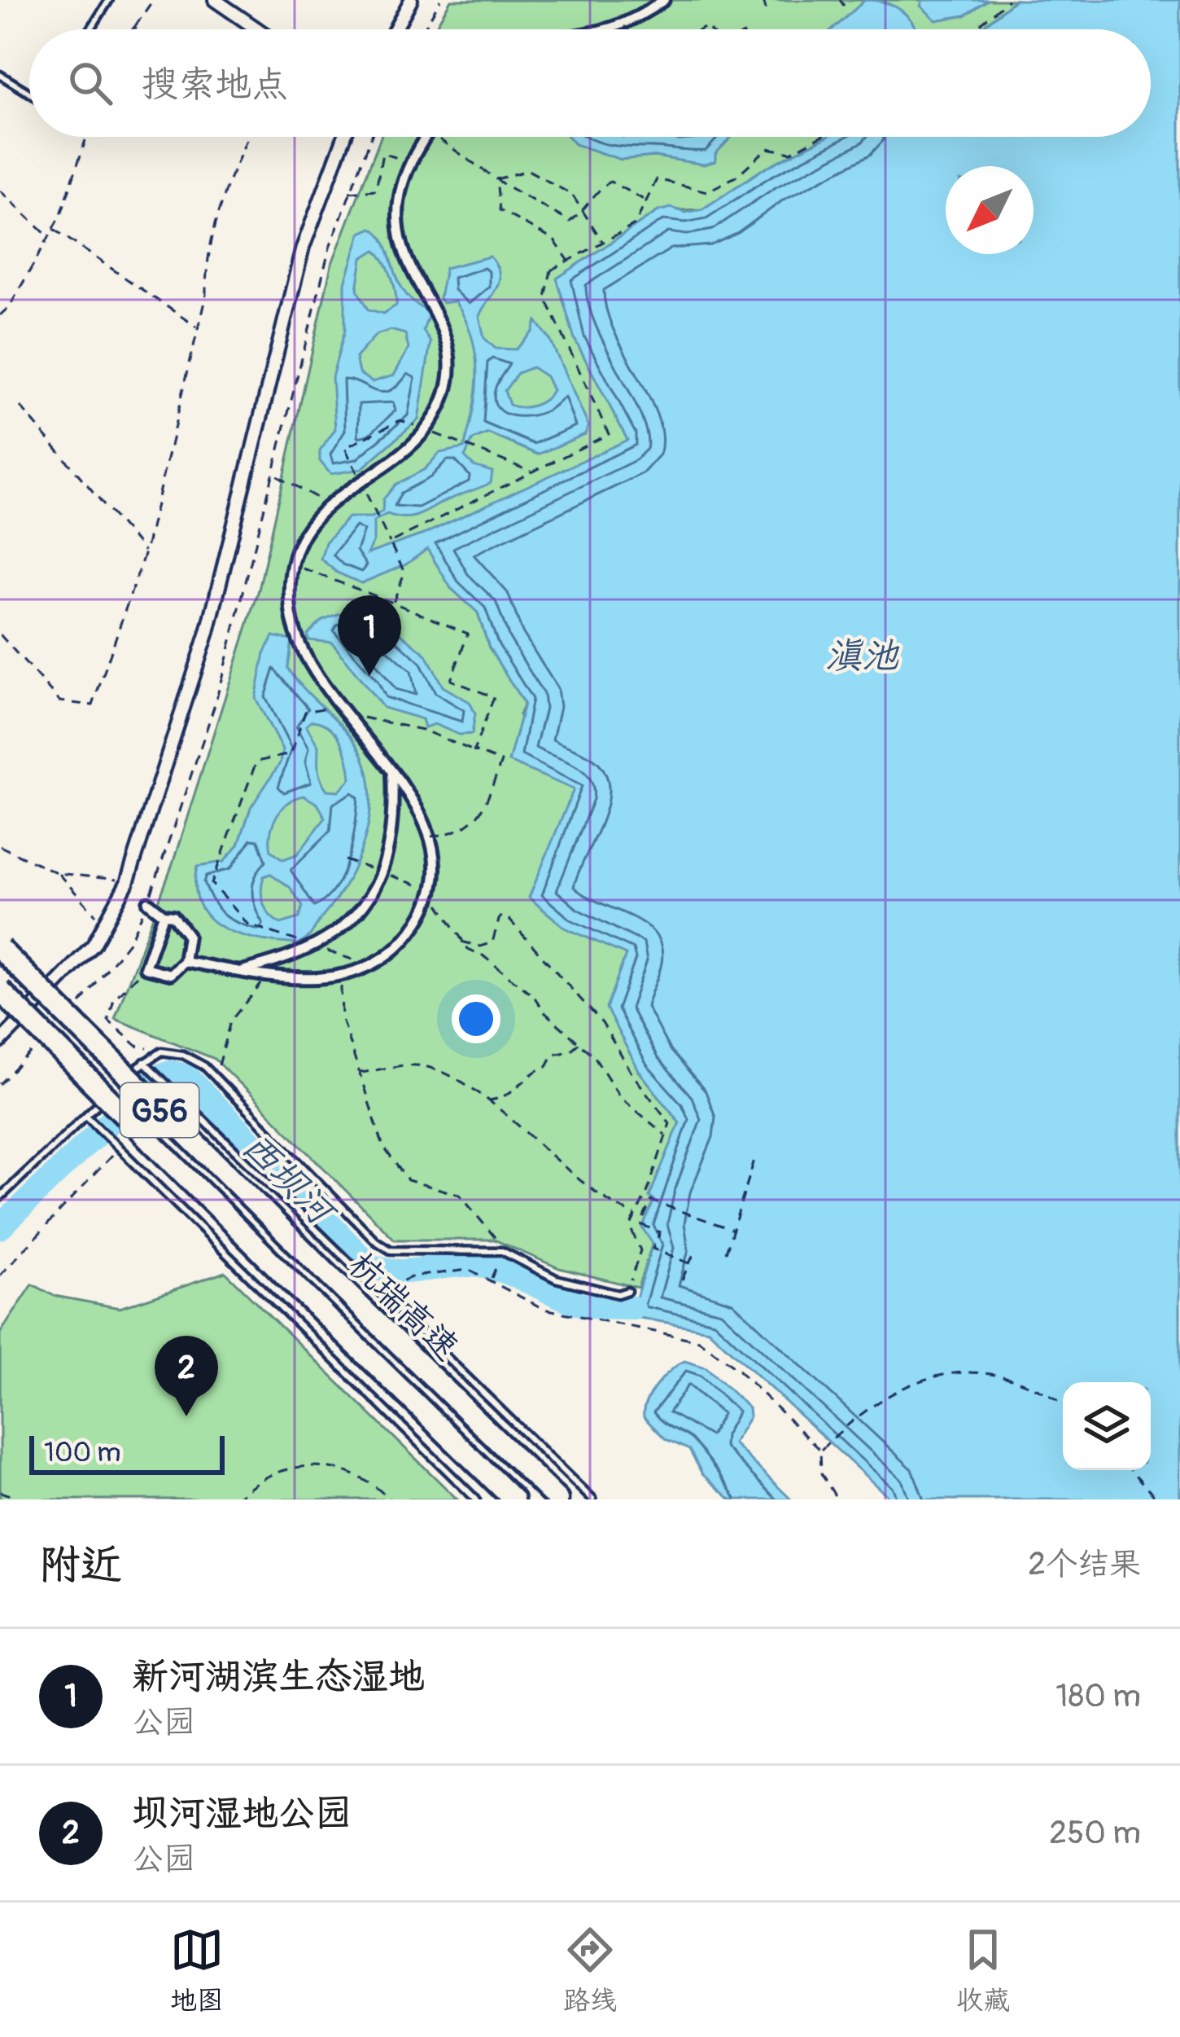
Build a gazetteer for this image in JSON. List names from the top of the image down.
{
  "streets": {
    "highway": ["G56", "杭瑞高速"]
  },
  "water": ["滇池", "西坝河"],
  "scale_bar": "100 m",
  "north": "bottom left",
  "page": {
    "search": "搜索地点",
    "pins": ["1", "2"],
    "scale": "100 m",
    "heading": ["附近", "2个结果"],
    "list": [
      {
        "mark": "1",
        "name": "新河湖滨生态湿地",
        "note": "公园",
        "value": "180 m"
      },
      {
        "mark": "2",
        "name": "坝河湿地公园",
        "note": "公园",
        "value": "250 m"
      }
    ],
    "nav": ["地图", "路线", "收藏"]
  }
}
